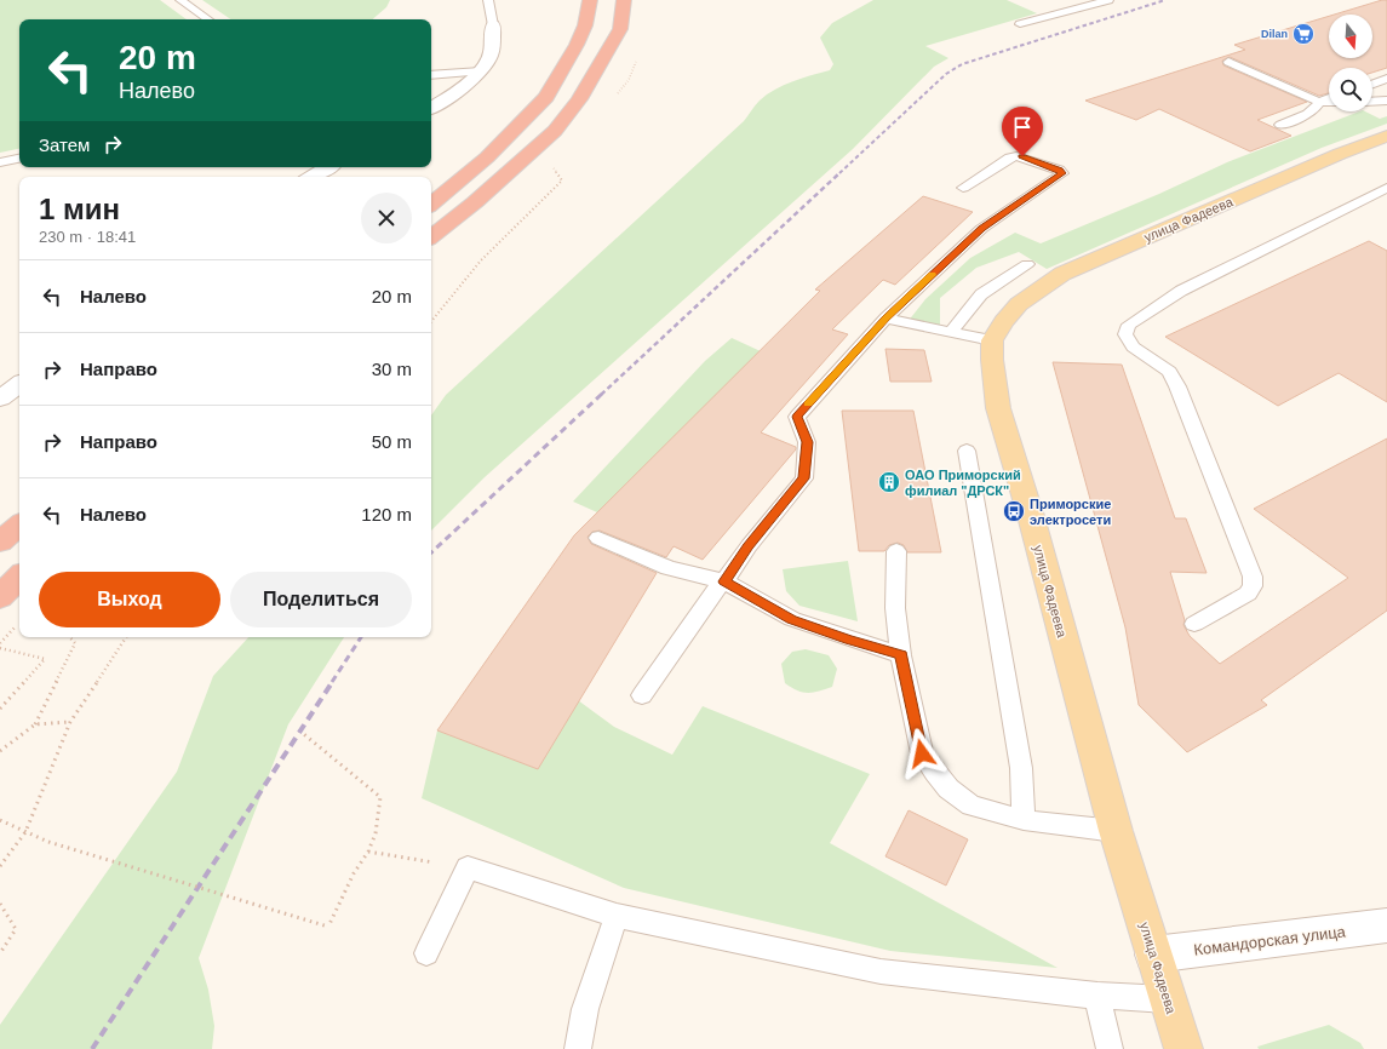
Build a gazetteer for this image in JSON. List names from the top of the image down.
{
  "streets": {
    "main road": ["улица Фадеева"],
    "street": ["Командорская улица"]
  },
  "crossings": [
    ["улица Фадеева", "Командорская улица"]
  ],
  "places": {
    "supermarket": ["Dilan"],
    "building": ["ОАО Приморский филиал \"ДРСК\""],
    "bus stop": ["Приморские электросети"]
  },
  "north": "bottom",
  "page": {
    "turn": ["20 m", "Налево"],
    "then": "Затем",
    "heading": ["1 мин", "230 m · 18:41"],
    "list": [
      {
        "name": "Налево",
        "value": "20 m"
      },
      {
        "name": "Направо",
        "value": "30 m"
      },
      {
        "name": "Направо",
        "value": "50 m"
      },
      {
        "name": "Налево",
        "value": "120 m"
      }
    ],
    "buttons": ["Выход", "Поделиться"]
  }
}
